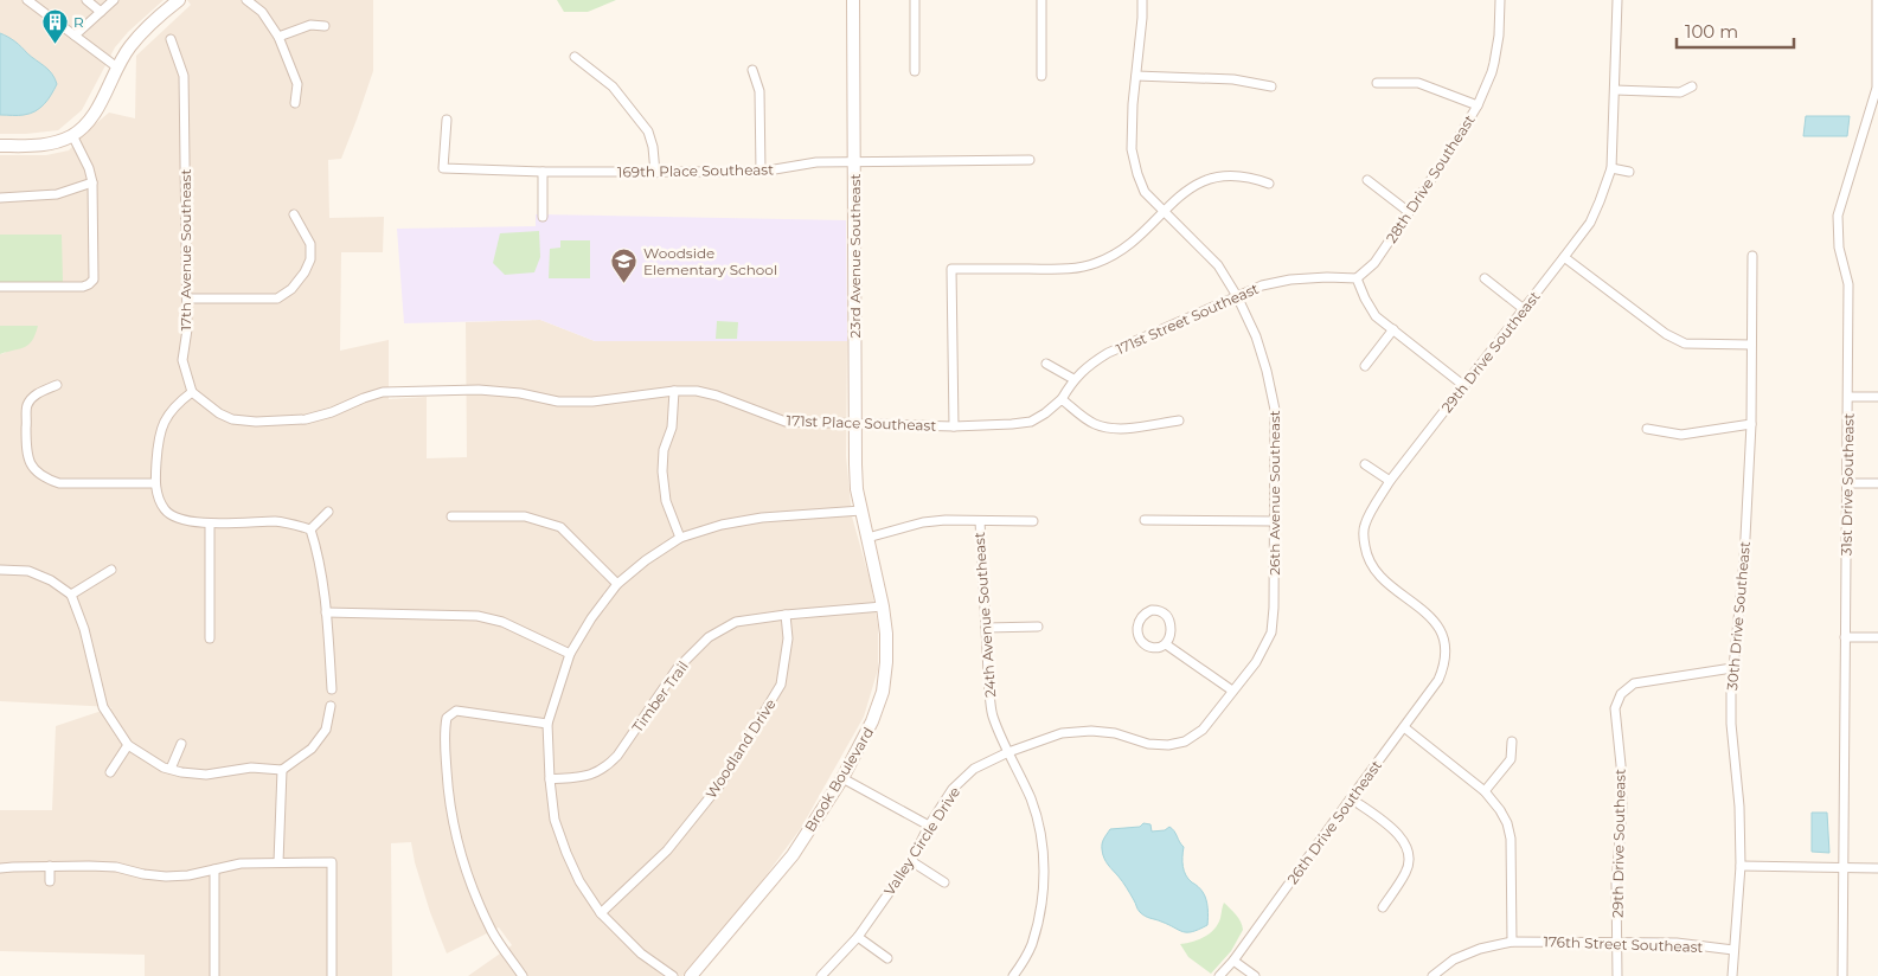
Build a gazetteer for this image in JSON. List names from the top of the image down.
{
  "streets": {
    "street": [
      "169th Place Southeast",
      "28th Drive Southeast",
      "17th Avenue Southeast",
      "23rd Avenue Southeast",
      "171st Street Southeast",
      "29th Drive Southeast",
      "171st Place Southeast",
      "31st Drive Southeast",
      "26th Avenue Southeast",
      "24th Avenue Southeast",
      "30th Drive Southeast",
      "Timber Trail",
      "Woodland Drive",
      "Brook Boulevard",
      "26th Drive Southeast",
      "Valley Circle Drive",
      "176th Street Southeast"
    ]
  },
  "crossings": [
    ["169th Place Southeast", "23rd Avenue Southeast"],
    ["28th Drive Southeast", "171st Street Southeast"],
    ["17th Avenue Southeast", "171st Place Southeast"],
    ["23rd Avenue Southeast", "171st Place Southeast"],
    ["23rd Avenue Southeast", "Brook Boulevard"],
    ["171st Street Southeast", "171st Place Southeast"],
    ["171st Street Southeast", "26th Avenue Southeast"],
    ["29th Drive Southeast", "30th Drive Southeast"],
    ["29th Drive Southeast", "26th Drive Southeast"],
    ["29th Drive Southeast", "176th Street Southeast"],
    ["26th Avenue Southeast", "Valley Circle Drive"],
    ["24th Avenue Southeast", "Valley Circle Drive"],
    ["30th Drive Southeast", "176th Street Southeast"],
    ["Timber Trail", "Woodland Drive"],
    ["Timber Trail", "Brook Boulevard"]
  ],
  "places": {
    "building": ["R"],
    "school or university": ["Woodside Elementary School"]
  },
  "scale_bar": "100 m"
}
